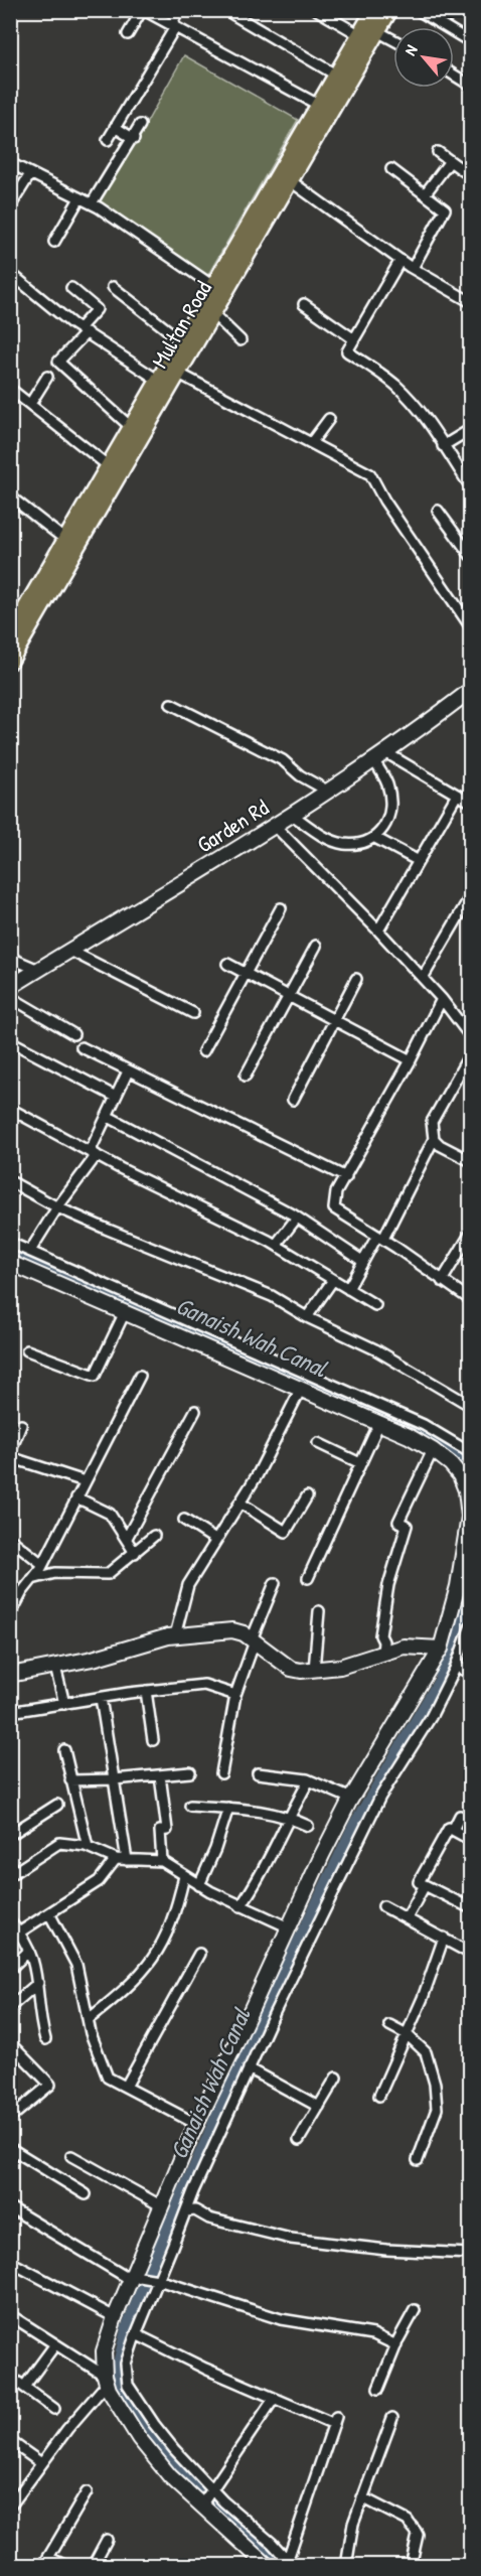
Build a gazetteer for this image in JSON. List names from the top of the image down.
{
  "streets": {
    "main road": ["Multan Road"],
    "street": ["Garden Rd"]
  },
  "water": ["Ganaish Wah Canal"],
  "north": "top left"
}
